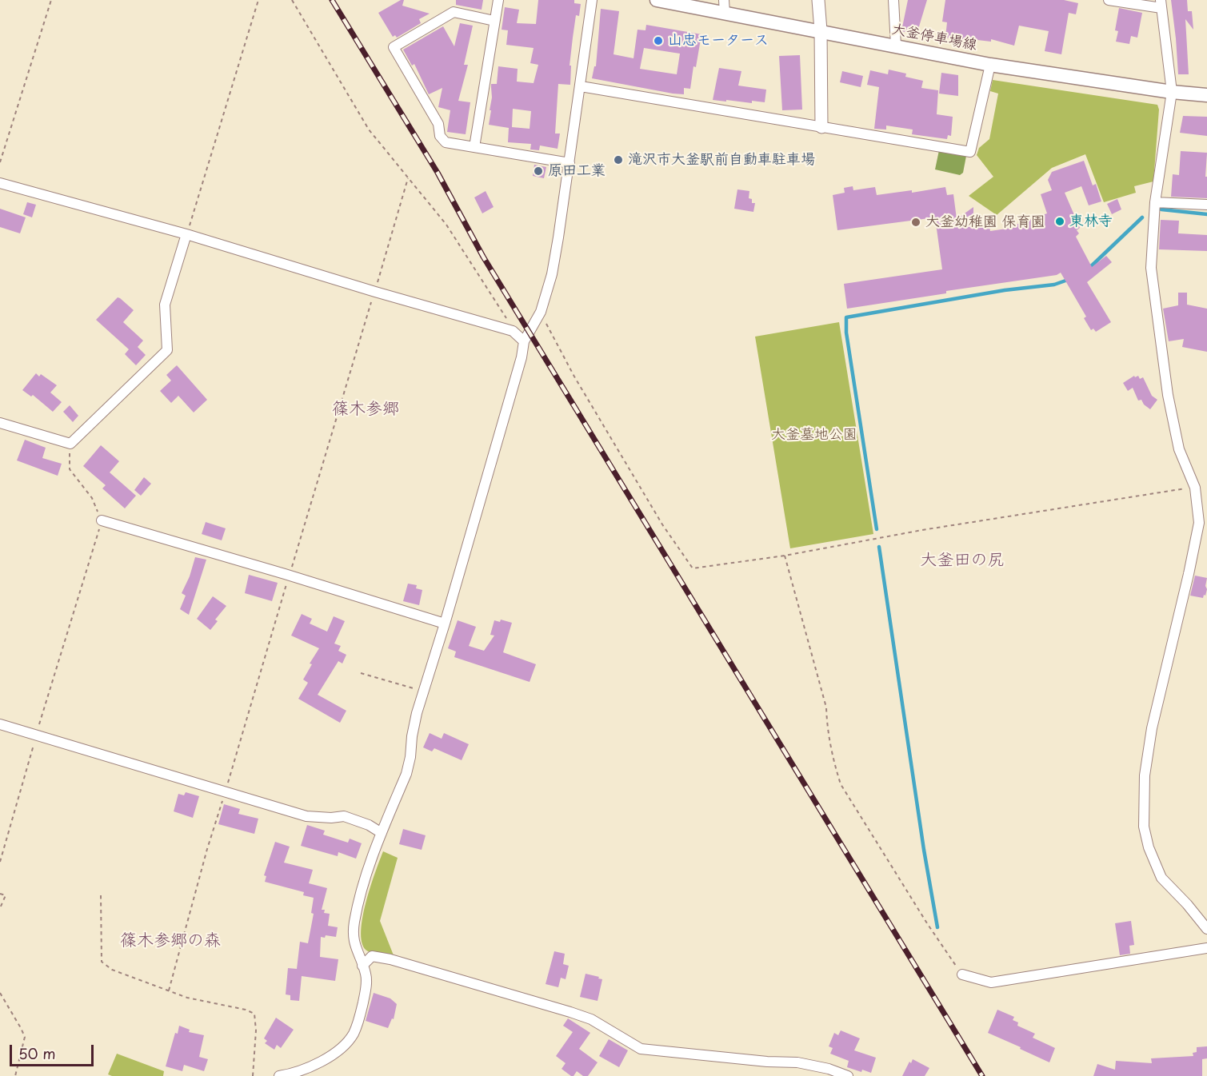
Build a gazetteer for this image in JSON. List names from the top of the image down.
{
  "streets": {
    "main road": ["大釜停車場線"]
  },
  "districts": ["篠木参郷", "大釜田の尻", "篠木参郷の森"],
  "parks": ["大釜墓地公園"],
  "places": [
    "山忠モータース",
    "滝沢市大釜駅前自動車駐車場",
    "原田工業",
    "東林寺",
    "大釜幼稚園 保育園"
  ],
  "scale_bar": "50 m"
}
